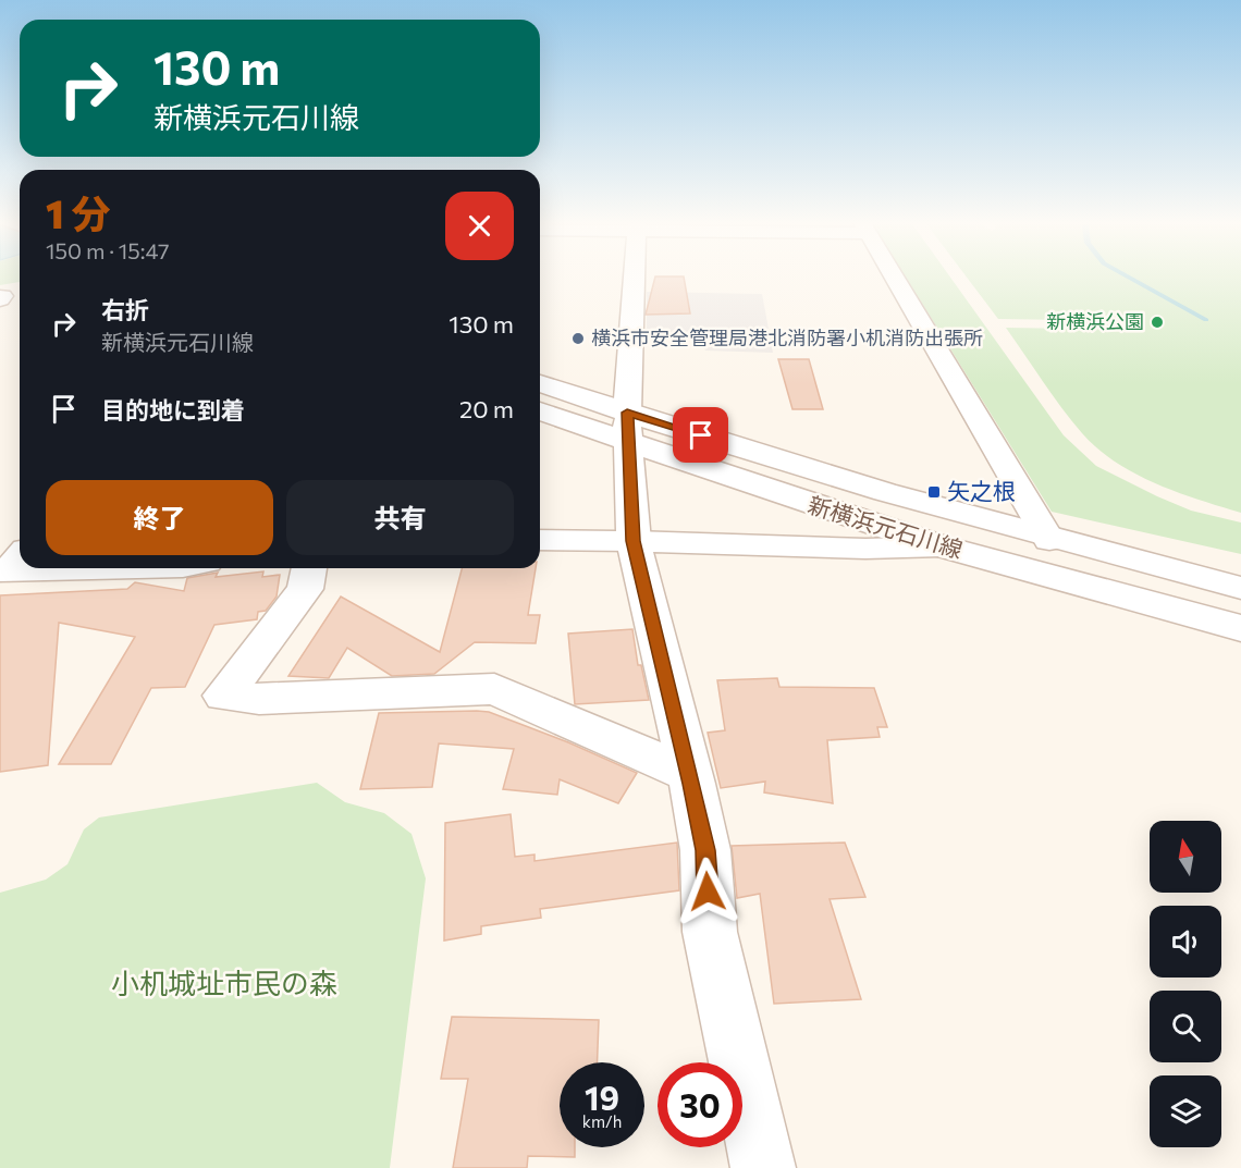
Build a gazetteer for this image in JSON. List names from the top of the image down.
{
  "streets": {
    "street": ["新横浜元石川線"]
  },
  "parks": ["小机城址市民の森"],
  "places": {
    "other": ["新横浜公園", "横浜市安全管理局港北消防署小机消防出張所"],
    "transit": ["矢之根"]
  },
  "north": "top",
  "page": {
    "turn": ["130 m", "新横浜元石川線"],
    "heading": ["1 分", "150 m · 15:47"],
    "list": [
      {
        "name": "右折",
        "note": "新横浜元石川線",
        "value": "130 m"
      },
      {
        "name": "目的地に到着",
        "value": "20 m"
      }
    ],
    "buttons": ["終了", "共有"],
    "speed": "19 km/h",
    "limit": "30"
  }
}
